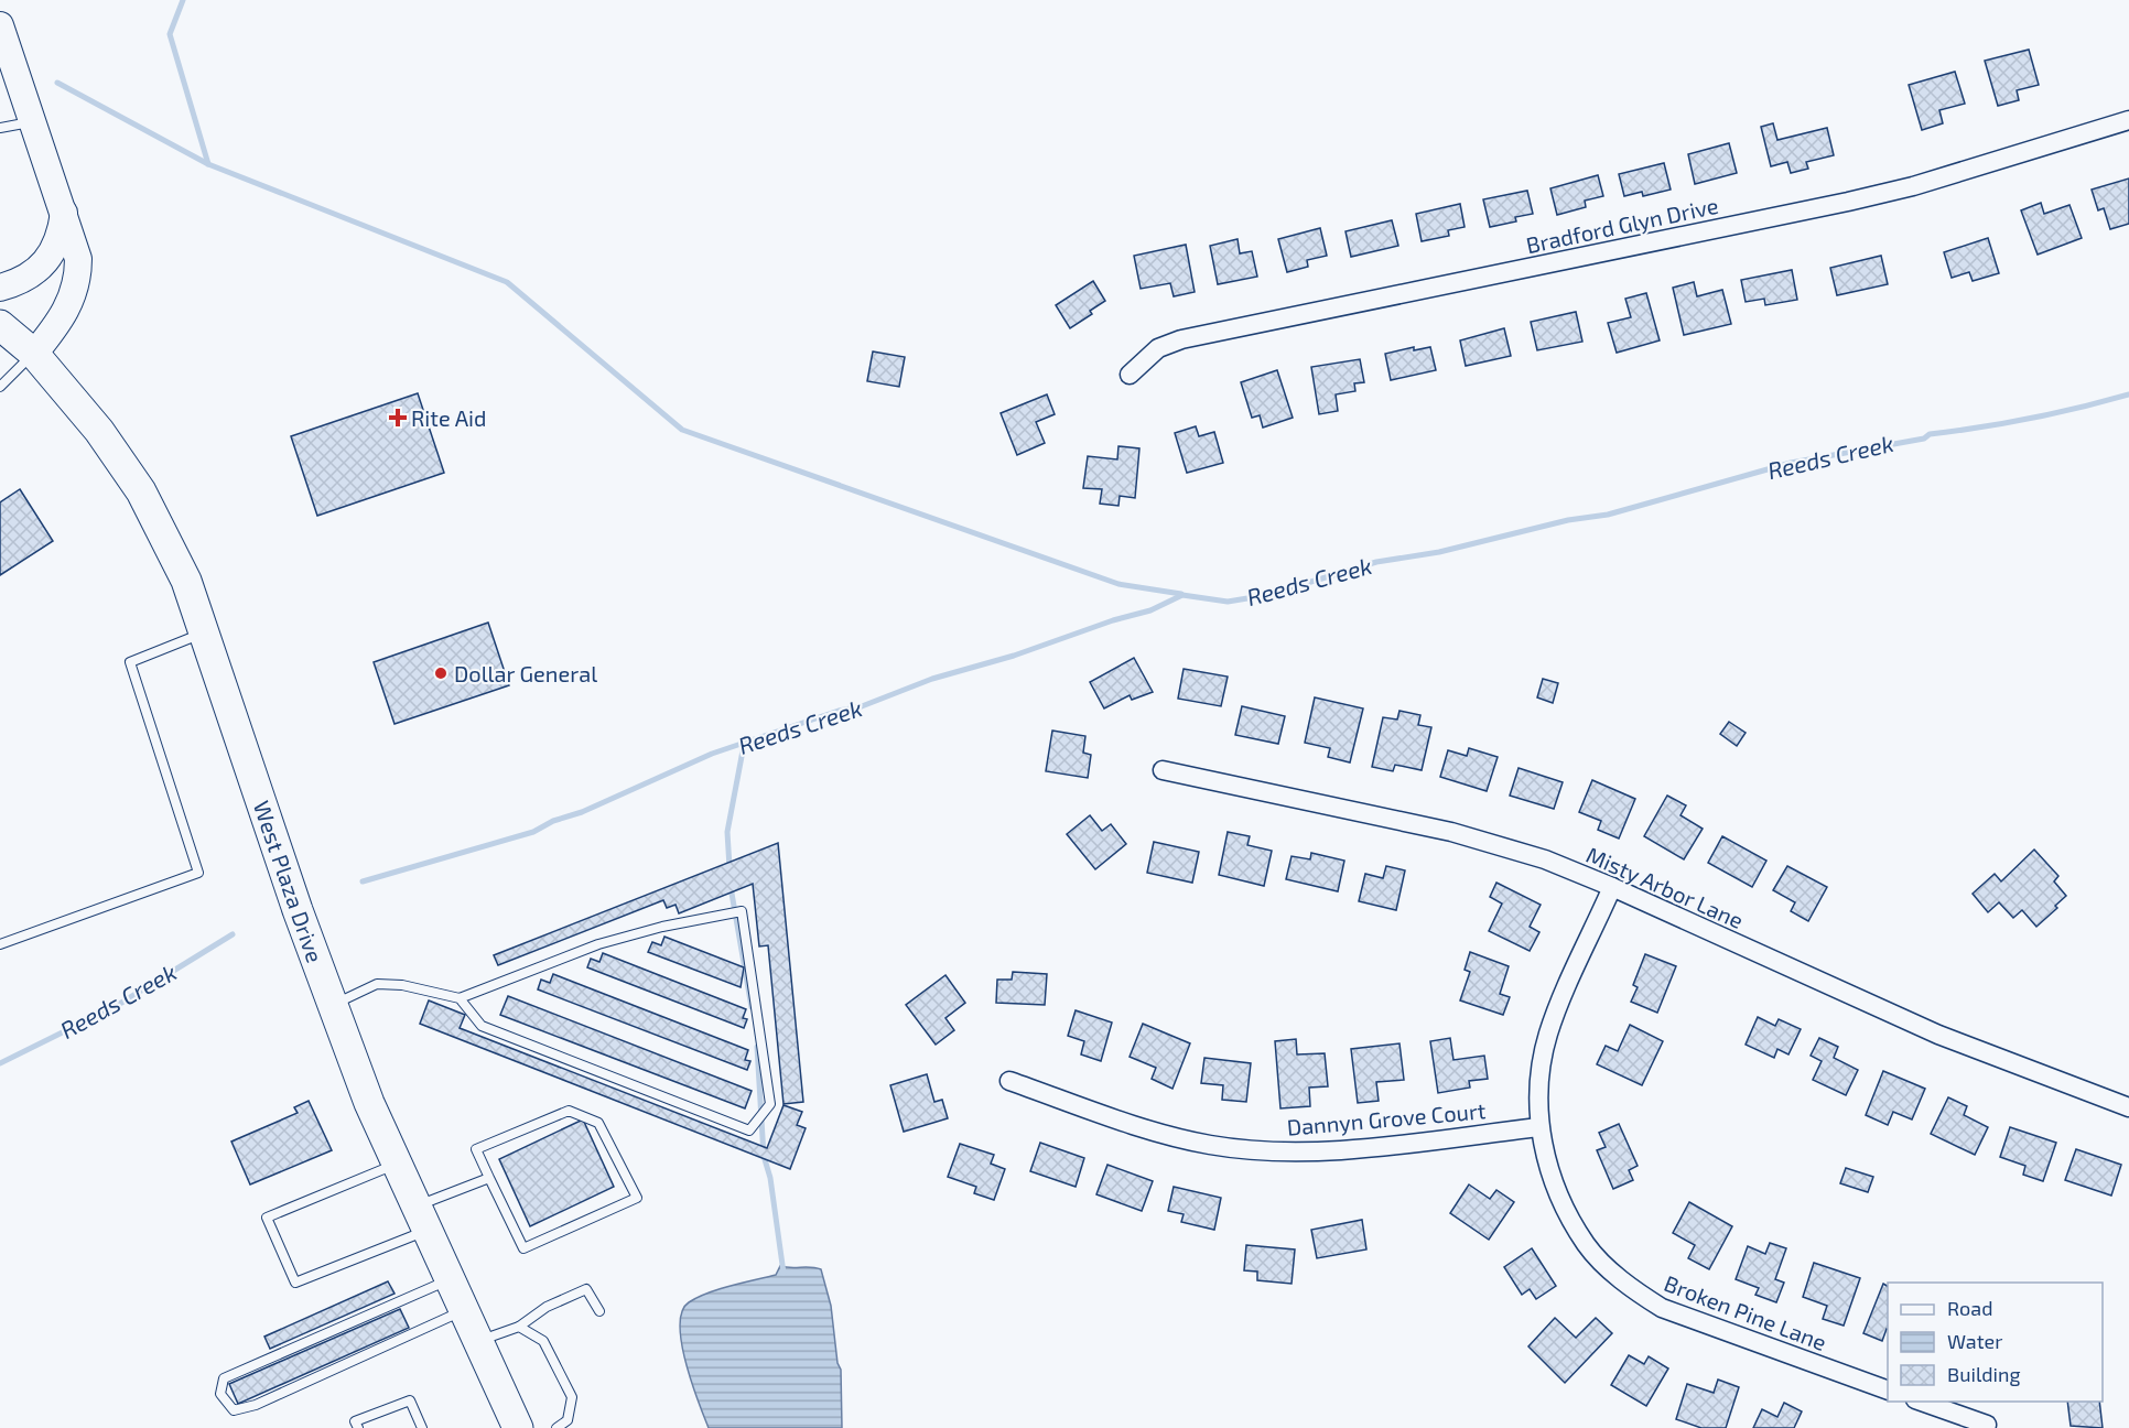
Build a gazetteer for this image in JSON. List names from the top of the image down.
{
  "streets": {
    "main road": ["West Plaza Drive"],
    "street": [
      "Bradford Glyn Drive",
      "Misty Arbor Lane",
      "Dannyn Grove Court",
      "Broken Pine Lane"
    ]
  },
  "crossings": [
    ["Misty Arbor Lane", "Broken Pine Lane"],
    ["Dannyn Grove Court", "Broken Pine Lane"]
  ],
  "water": ["Reeds Creek"],
  "places": {
    "health": ["Rite Aid"],
    "other": ["Dollar General"]
  },
  "legend": ["Road", "Water", "Building"]
}
